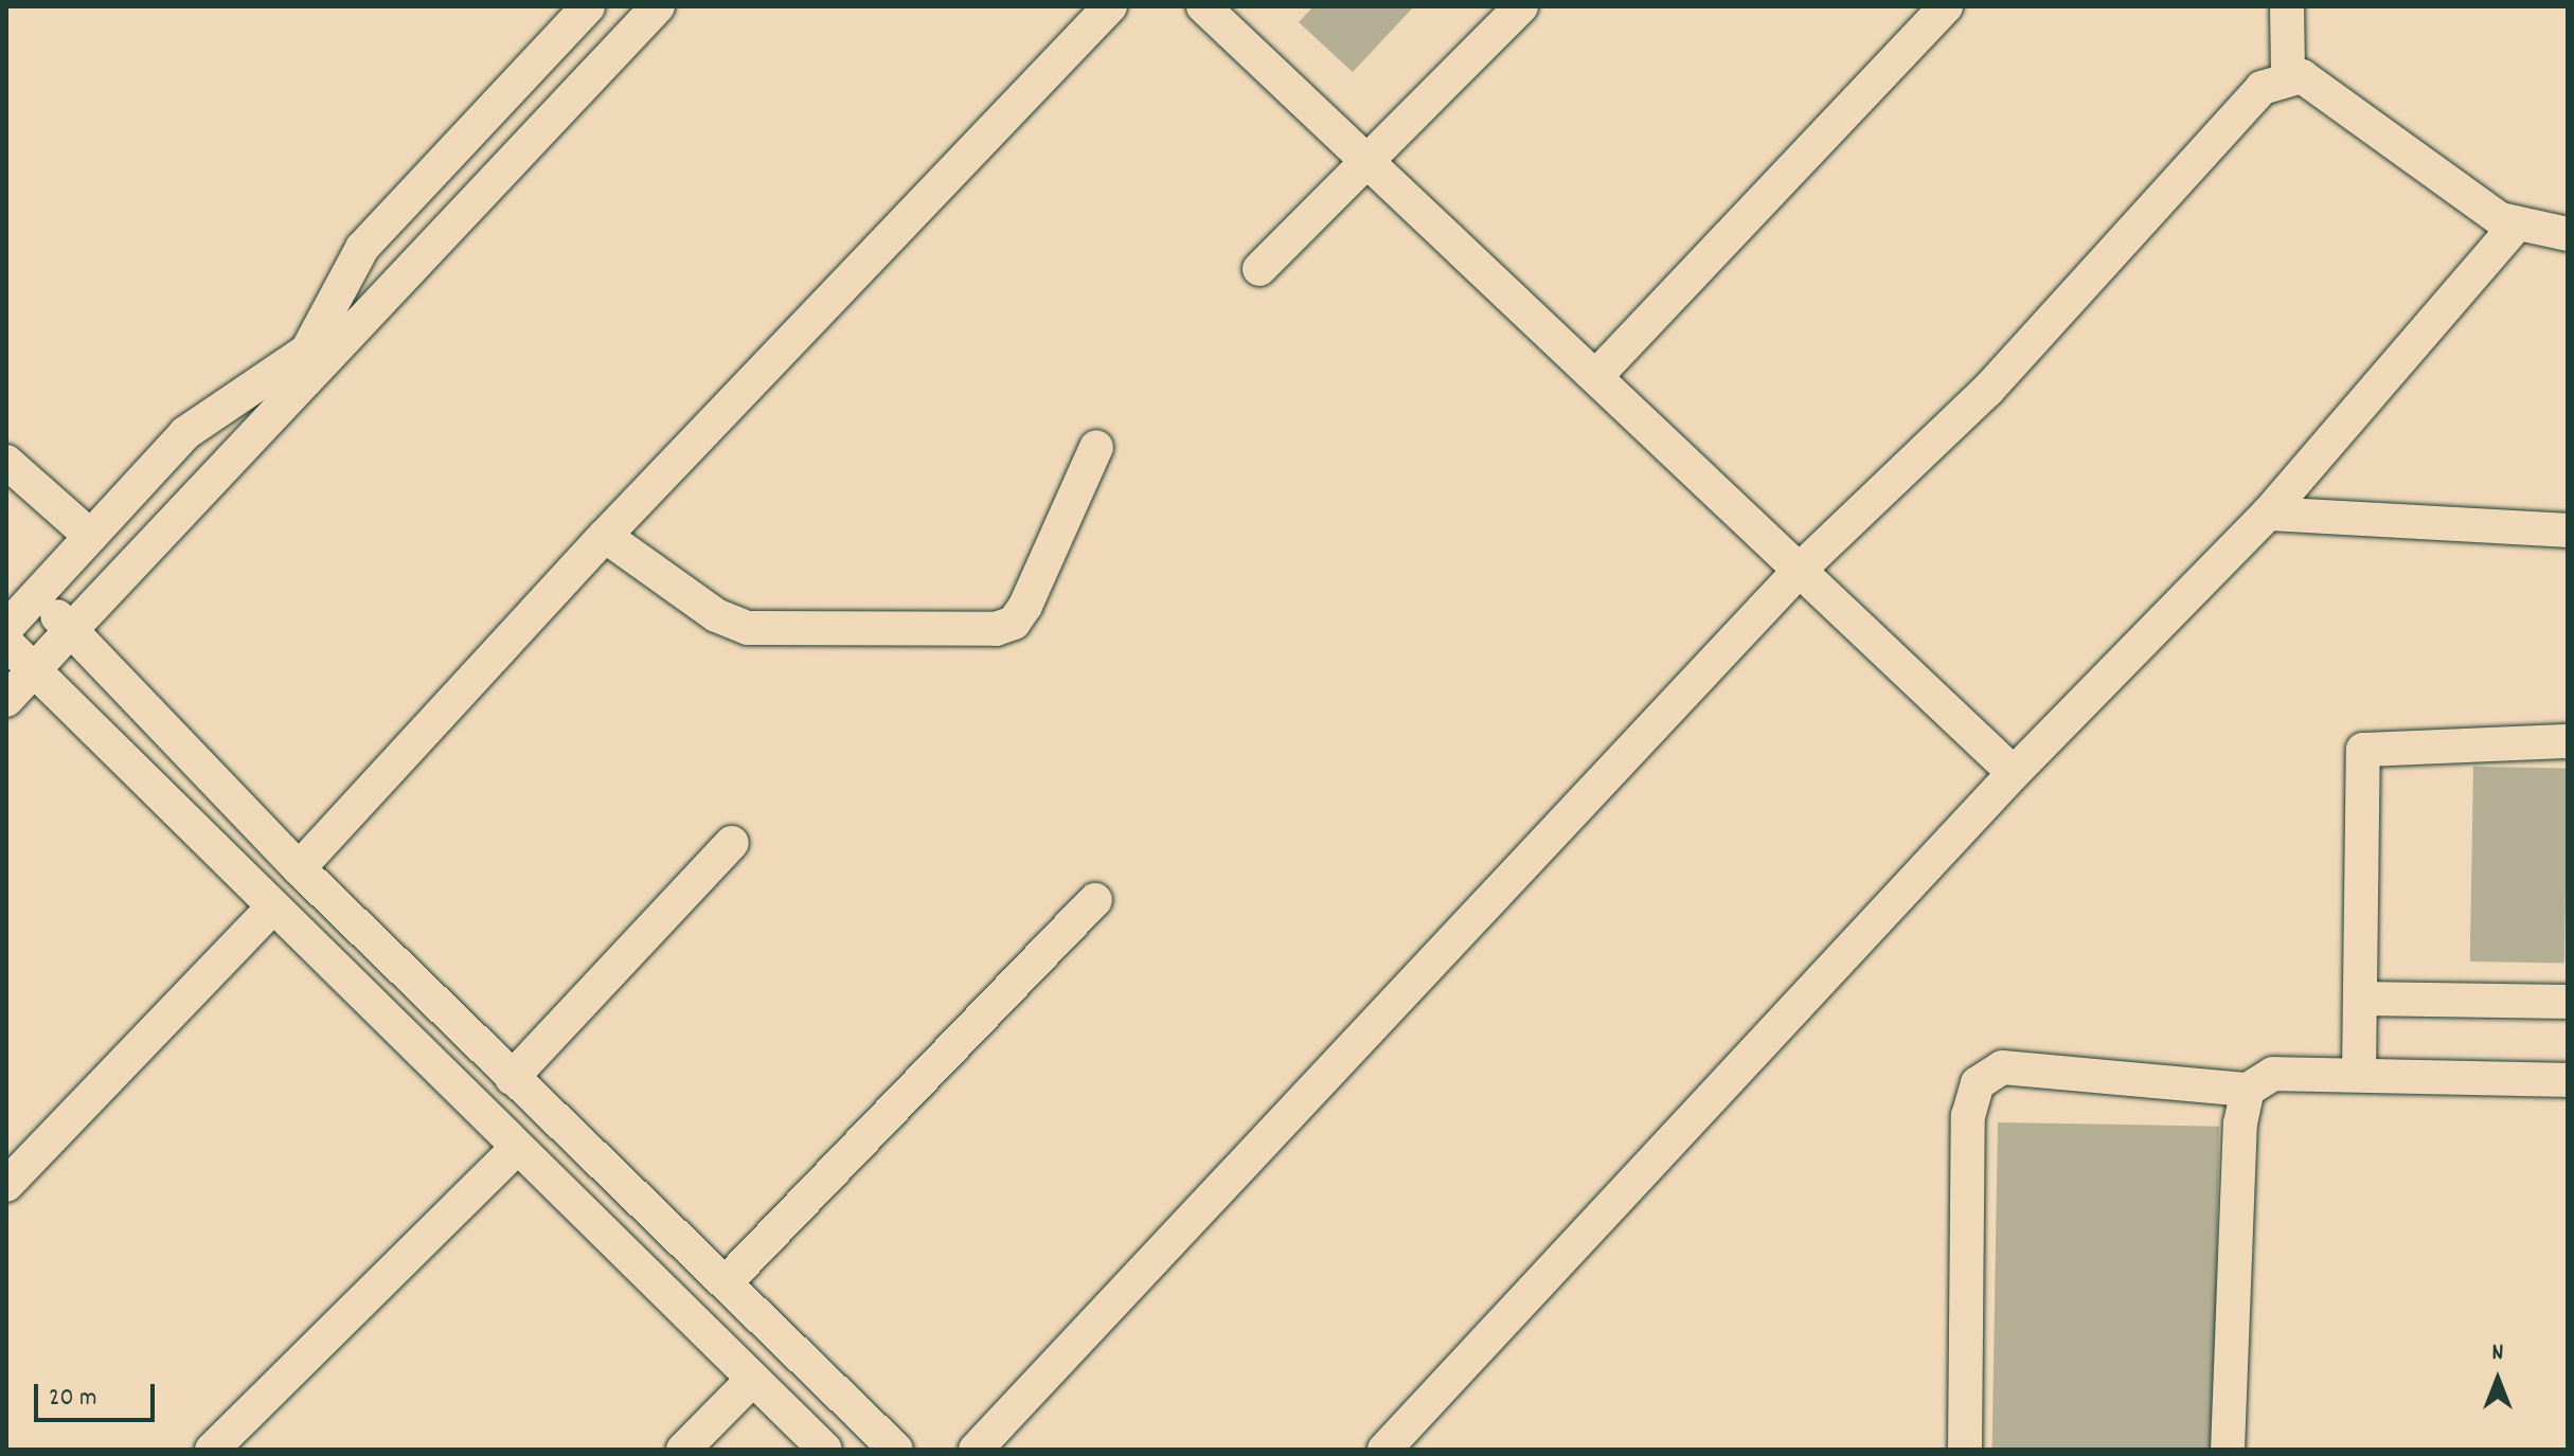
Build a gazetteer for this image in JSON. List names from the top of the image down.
{
  "scale_bar": "20 m",
  "north": "top"
}
